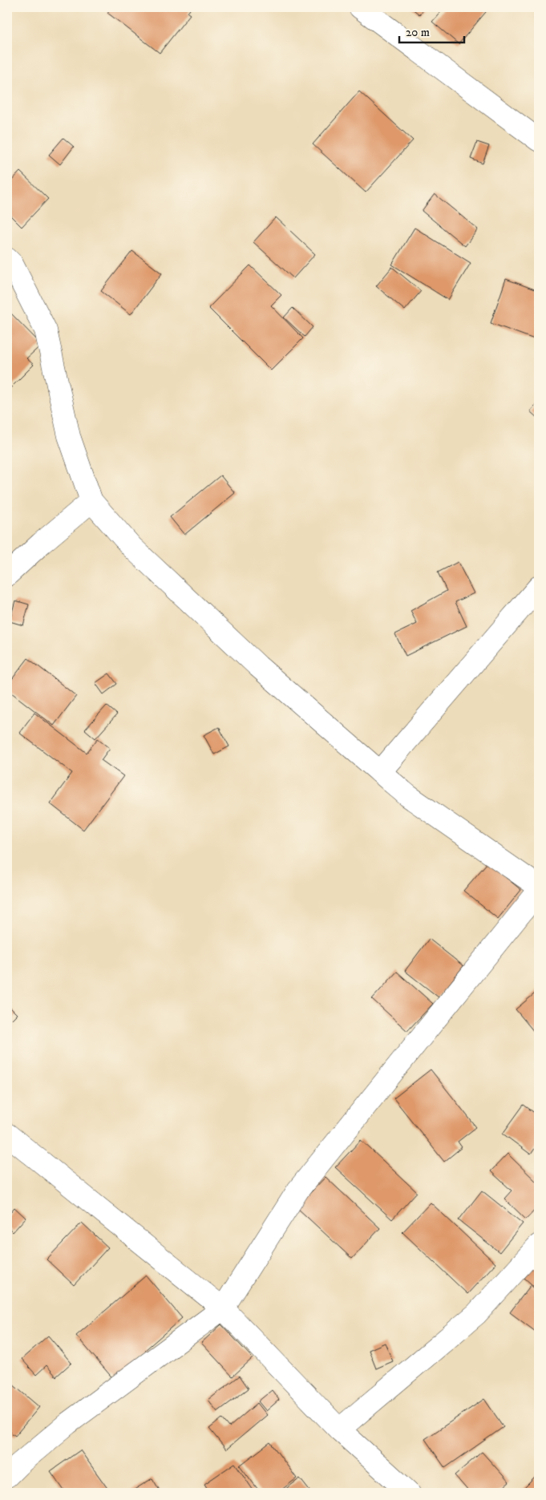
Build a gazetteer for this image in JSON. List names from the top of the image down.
{
  "scale_bar": "20 m"
}
